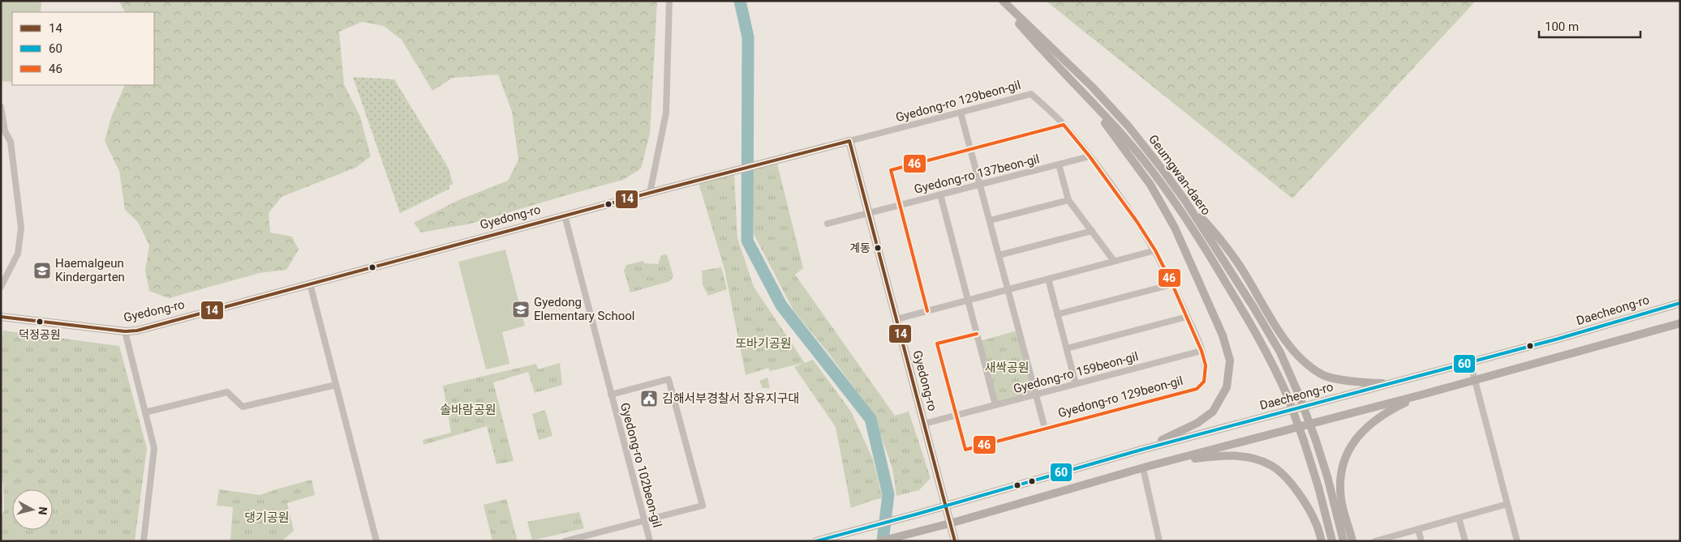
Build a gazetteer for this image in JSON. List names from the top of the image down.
{
  "streets": {
    "main road": ["Geumgwan-daero", "Gyedong-ro", "Daecheong-ro"],
    "street": [
      "Gyedong-ro 129beon-gil",
      "Gyedong-ro 137beon-gil",
      "Gyedong-ro 159beon-gil",
      "Gyedong-ro 102beon-gil"
    ]
  },
  "crossings": [
    ["Gyedong-ro 129beon-gil", "Gyedong-ro 137beon-gil"],
    ["Gyedong-ro 129beon-gil", "Gyedong-ro"],
    ["Gyedong-ro 129beon-gil", "Gyedong-ro 159beon-gil"],
    ["Gyedong-ro", "Daecheong-ro"],
    ["Gyedong-ro", "Gyedong-ro 159beon-gil"],
    ["Gyedong-ro", "Gyedong-ro 102beon-gil"]
  ],
  "parks": [
    "또바기공원",
    "새싹공원",
    "솔바람공원",
    "댕기공원"
  ],
  "places": {
    "other": ["계동", "덕정공원"],
    "school or university": ["Haemalgeun Kindergarten", "Gyedong Elementary School"],
    "public building": ["김해서부경찰서 장유지구대"]
  },
  "lines": ["transit line 46", "transit line 14", "transit line 60"],
  "legend": ["14", "60", "46"],
  "scale_bar": "100 m",
  "north": "right"
}
